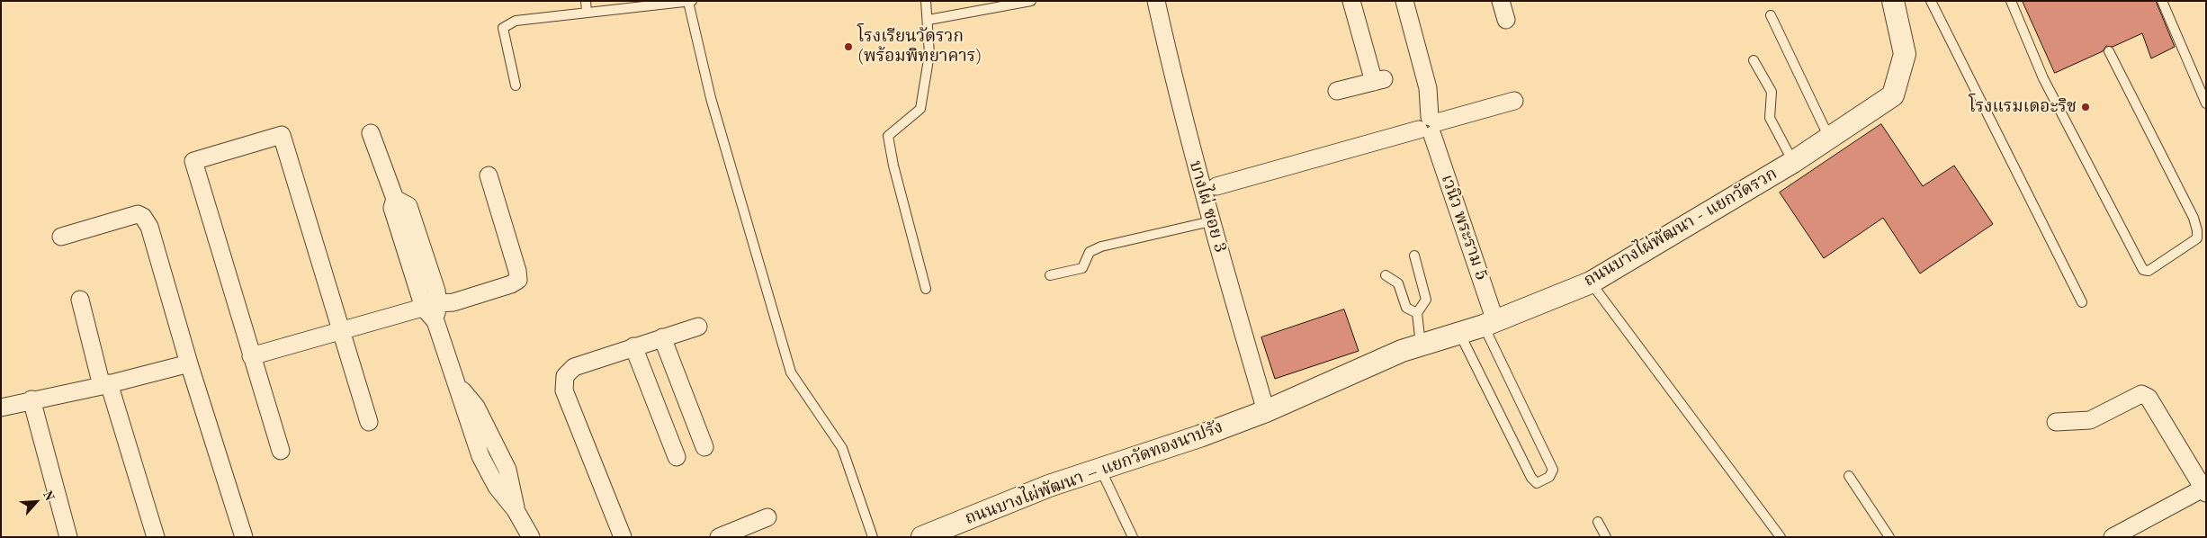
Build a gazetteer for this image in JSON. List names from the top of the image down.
{
  "streets": {
    "street": [
      "บางไผ่ ซอย 3",
      "เวนิว พระราม 5",
      "ถนนบางไผ่พัฒนา - แยกวัดรวก",
      "ถนนบางไผ่พัฒนา – แยกวัดทองนาปรัง"
    ]
  },
  "crossings": [
    ["บางไผ่ ซอย 3", "ถนนบางไผ่พัฒนา - แยกวัดรวก"],
    ["บางไผ่ ซอย 3", "ถนนบางไผ่พัฒนา – แยกวัดทองนาปรัง"],
    ["เวนิว พระราม 5", "ถนนบางไผ่พัฒนา - แยกวัดรวก"],
    ["ถนนบางไผ่พัฒนา - แยกวัดรวก", "ถนนบางไผ่พัฒนา – แยกวัดทองนาปรัง"]
  ],
  "places": ["โรงเรียนวัดรวก (พร้อมพิทยาคาร)", "โรงแรมเดอะริช"],
  "north": "top right"
}
